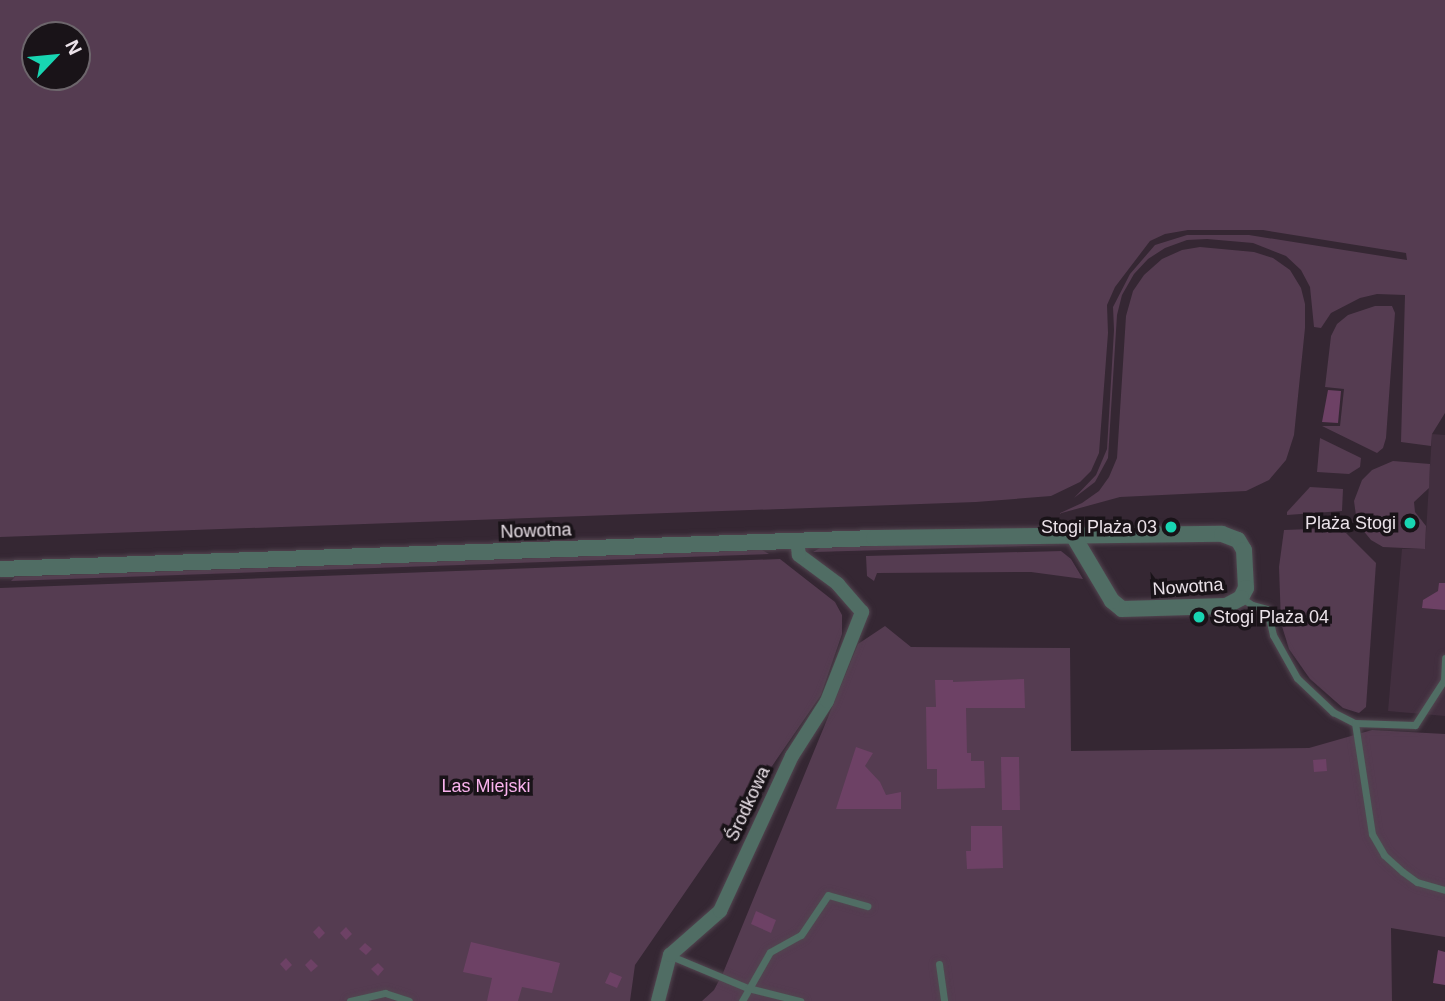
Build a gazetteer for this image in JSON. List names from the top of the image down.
{
  "streets": {
    "street": ["Nowotna", "Środkowa"]
  },
  "crossings": [
    ["Nowotna", "Środkowa"]
  ],
  "parks": ["Las Miejski"],
  "places": ["Plaża Stogi", "Stogi Plaża 03", "Stogi Plaża 04"],
  "north": "top right"
}
